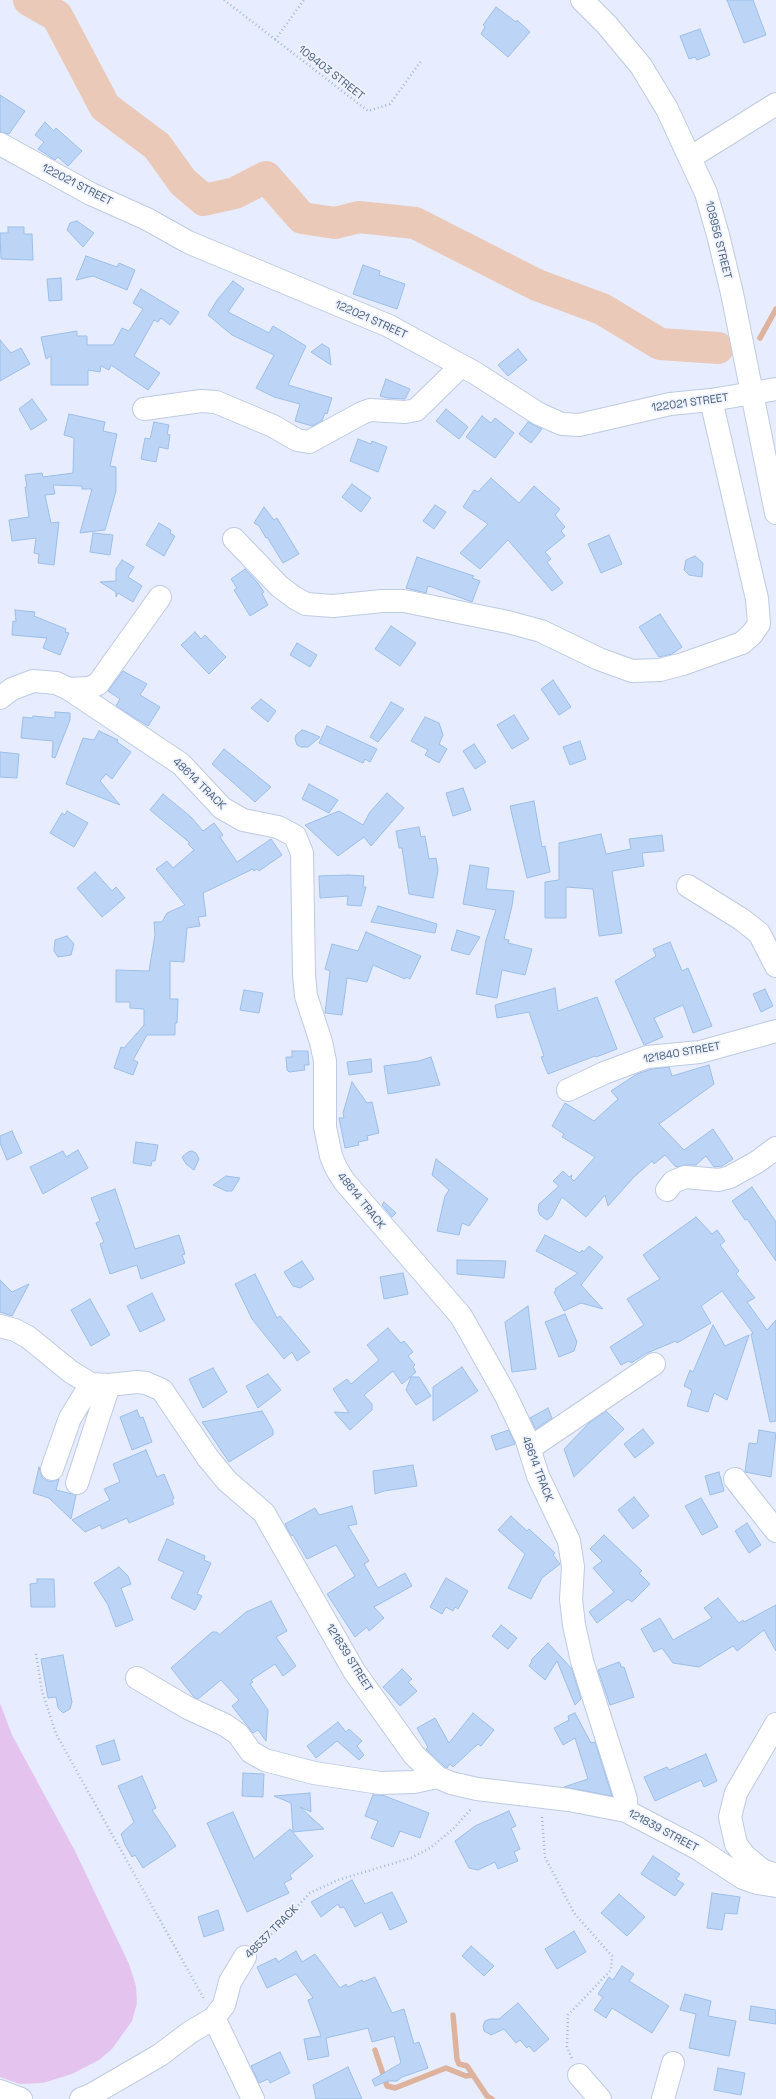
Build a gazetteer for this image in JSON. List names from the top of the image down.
{
  "streets": {
    "street": [
      "122021 STREET",
      "108956 STREET",
      "48614 TRACK",
      "121840 STREET",
      "121839 STREET",
      "48537 TRACK"
    ],
    "path": ["109403 STREET"]
  },
  "crossings": [
    ["122021 STREET", "108956 STREET"],
    ["48614 TRACK", "121839 STREET"],
    ["121839 STREET", "48537 TRACK"]
  ]
}
